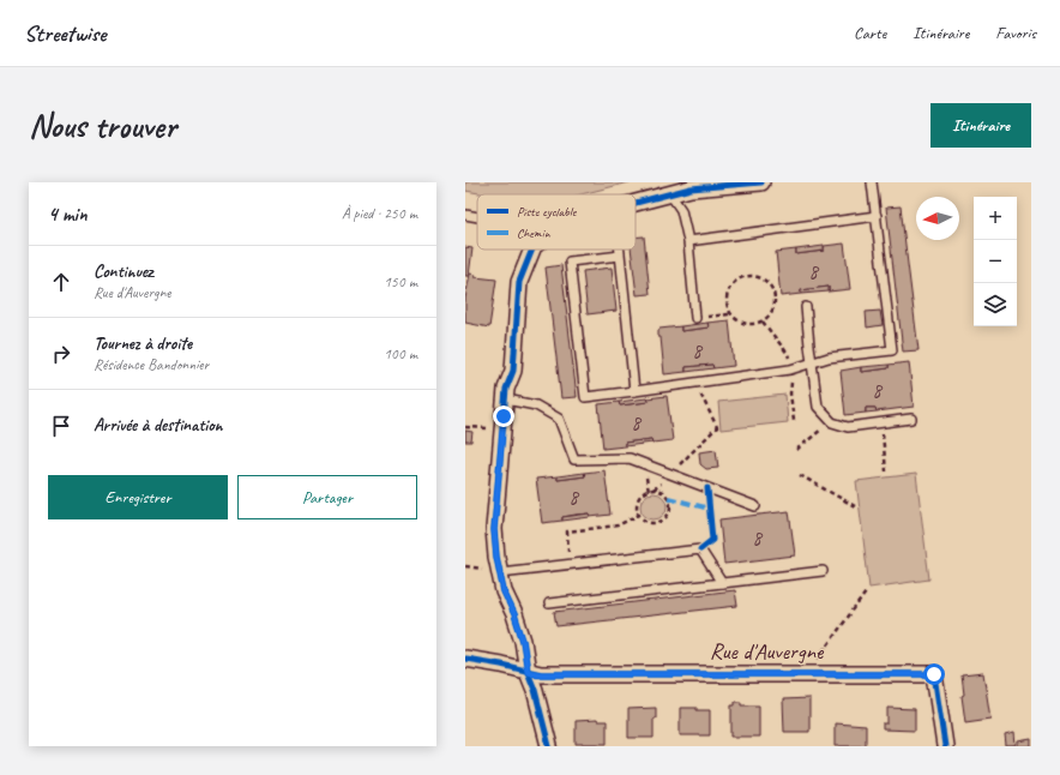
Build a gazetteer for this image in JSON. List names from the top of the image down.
{
  "streets": {
    "street": ["Rue d'Auvergne"]
  },
  "house_numbers": [
    "8",
    "8",
    "8",
    "8",
    "8",
    "8"
  ],
  "legend": ["Piste cyclable", "Chemin"],
  "north": "left",
  "page": {
    "header": "Streetwise",
    "nav": ["Carte", "Itinéraire", "Favoris"],
    "buttons": [
      "Itinéraire",
      ["Enregistrer", "Partager"]
    ],
    "title": "Nous trouver",
    "heading": ["4 min", "À pied · 250 m"],
    "map_buttons": ["+", "−"],
    "list": [
      ["Continuez", "Rue d'Auvergne", "150 m"],
      ["Tournez à droite", "Résidence Bandonnier", "100 m"],
      "Arrivée à destination"
    ]
  }
}
